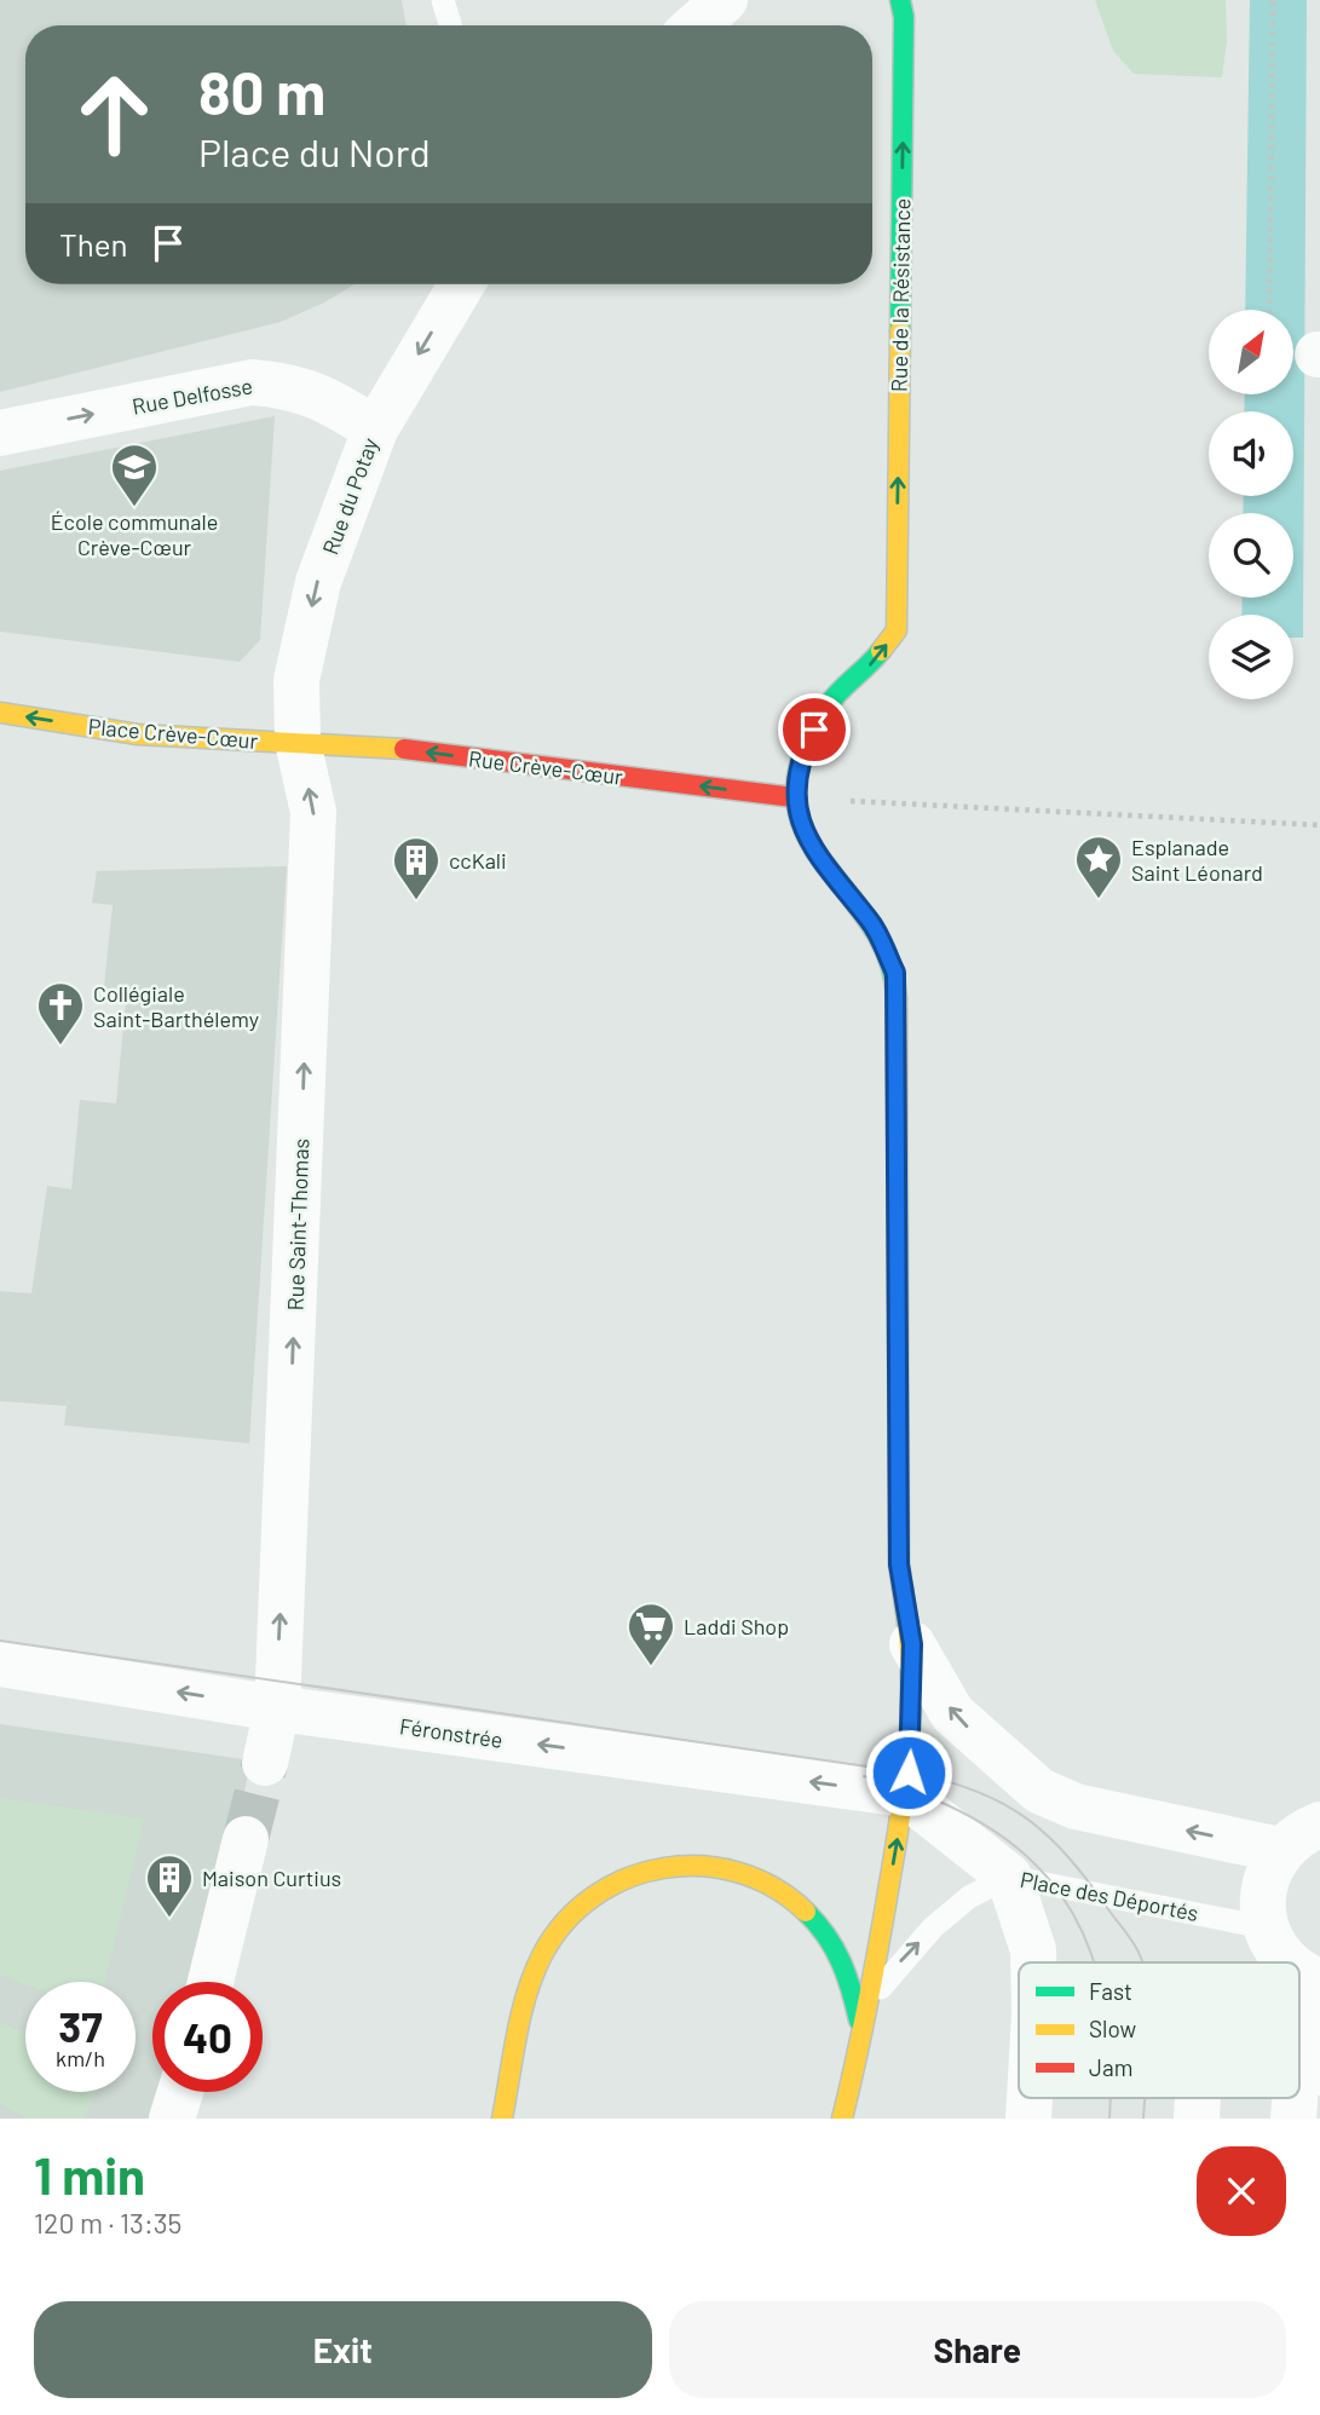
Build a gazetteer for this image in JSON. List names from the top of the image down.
{
  "streets": {
    "street": [
      "Rue de la Résistance",
      "Rue Delfosse",
      "Rue du Potay",
      "Place Crève-Cœur",
      "Rue Crève-Cœur",
      "Rue Saint-Thomas",
      "Féronstrée"
    ],
    "lane": ["Place des Déportés"]
  },
  "crossings": [
    ["Rue de la Résistance", "Rue Crève-Cœur"],
    ["Rue Delfosse", "Rue du Potay"],
    ["Rue du Potay", "Place Crève-Cœur"],
    ["Rue du Potay", "Rue Crève-Cœur"],
    ["Rue du Potay", "Rue Saint-Thomas"],
    ["Place Crève-Cœur", "Rue Crève-Cœur"],
    ["Place Crève-Cœur", "Rue Saint-Thomas"],
    ["Rue Crève-Cœur", "Rue Saint-Thomas"],
    ["Rue Saint-Thomas", "Féronstrée"]
  ],
  "one_way": [
    "Rue de la Résistance",
    "Rue Delfosse",
    "Rue du Potay",
    "Place Crève-Cœur",
    "Rue Crève-Cœur",
    "Rue Saint-Thomas",
    "Féronstrée",
    "Place des Déportés"
  ],
  "places": {
    "school or university": ["École communale Crève-Cœur"],
    "place": ["Esplanade Saint Léonard"],
    "building": ["ccKali", "Maison Curtius"],
    "church": ["Collégiale Saint-Barthélemy"],
    "supermarket": ["Laddi Shop"]
  },
  "legend": ["Fast", "Slow", "Jam"],
  "north": "top right",
  "page": {
    "turn": ["80 m", "Place du Nord"],
    "then": "Then",
    "speed": "37 km/h",
    "limit": "40",
    "heading": ["1 min", "120 m · 13:35"],
    "buttons": ["Exit", "Share"]
  }
}
